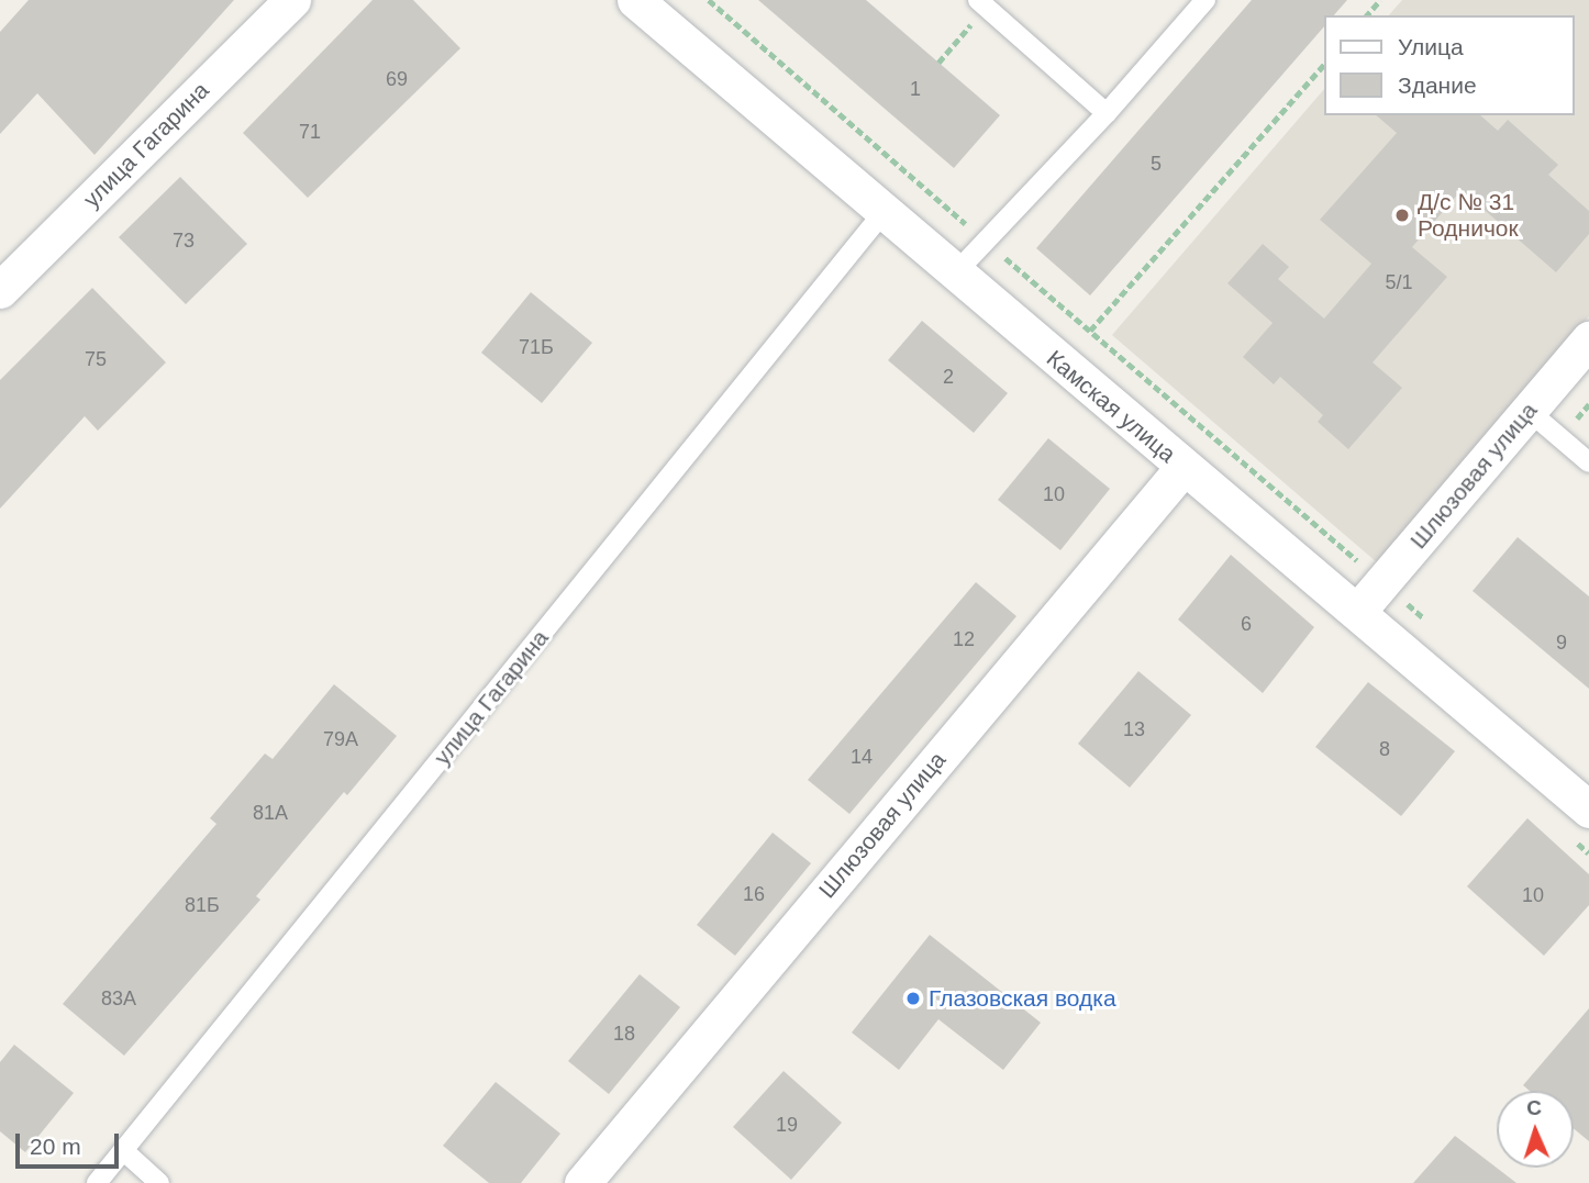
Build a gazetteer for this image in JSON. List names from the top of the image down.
{
  "streets": {
    "street": ["улица Гагарина", "Камская улица", "Шлюзовая улица"]
  },
  "crossings": [
    ["улица Гагарина", "Камская улица"],
    ["Камская улица", "Шлюзовая улица"]
  ],
  "places": ["Д/с № 31 Родничок", "Глазовская водка"],
  "house_numbers": [
    "69",
    "1",
    "71",
    "5",
    "73",
    "5/1",
    "71Б",
    "75",
    "2",
    "10",
    "6",
    "12",
    "9",
    "13",
    "79А",
    "8",
    "14",
    "81А",
    "16",
    "10",
    "81Б",
    "83А",
    "18",
    "19"
  ],
  "legend": ["Улица", "Здание"],
  "scale_bar": "20 m",
  "north": "top"
}
